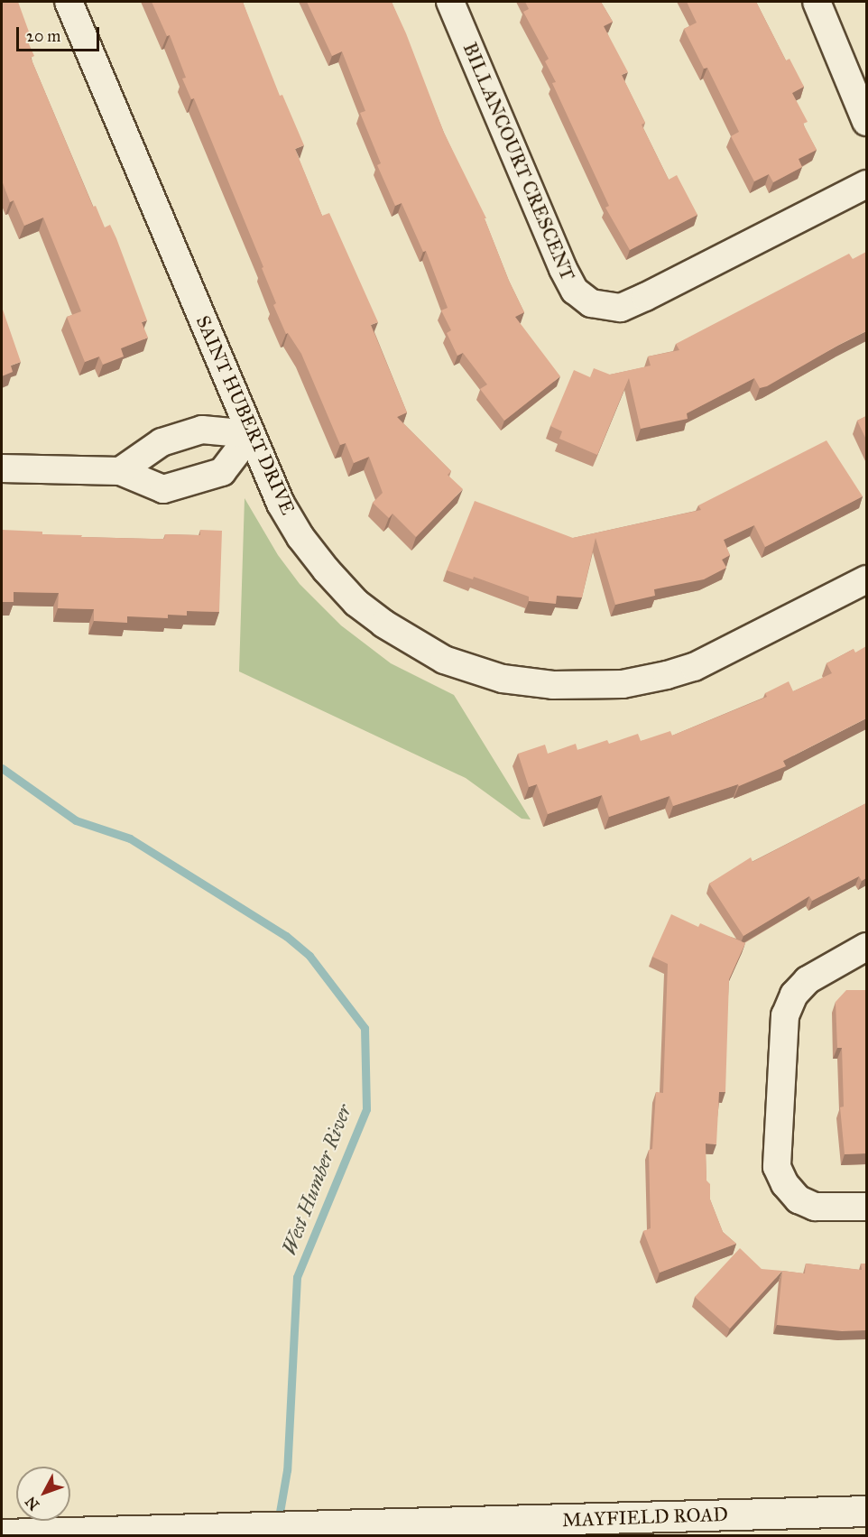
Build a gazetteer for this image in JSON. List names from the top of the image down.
{
  "streets": {
    "main road": ["MAYFIELD ROAD"],
    "street": ["BILLANCOURT CRESCENT", "SAINT HUBERT DRIVE"]
  },
  "water": ["West Humber River"],
  "scale_bar": "20 m",
  "north": "bottom left"
}
